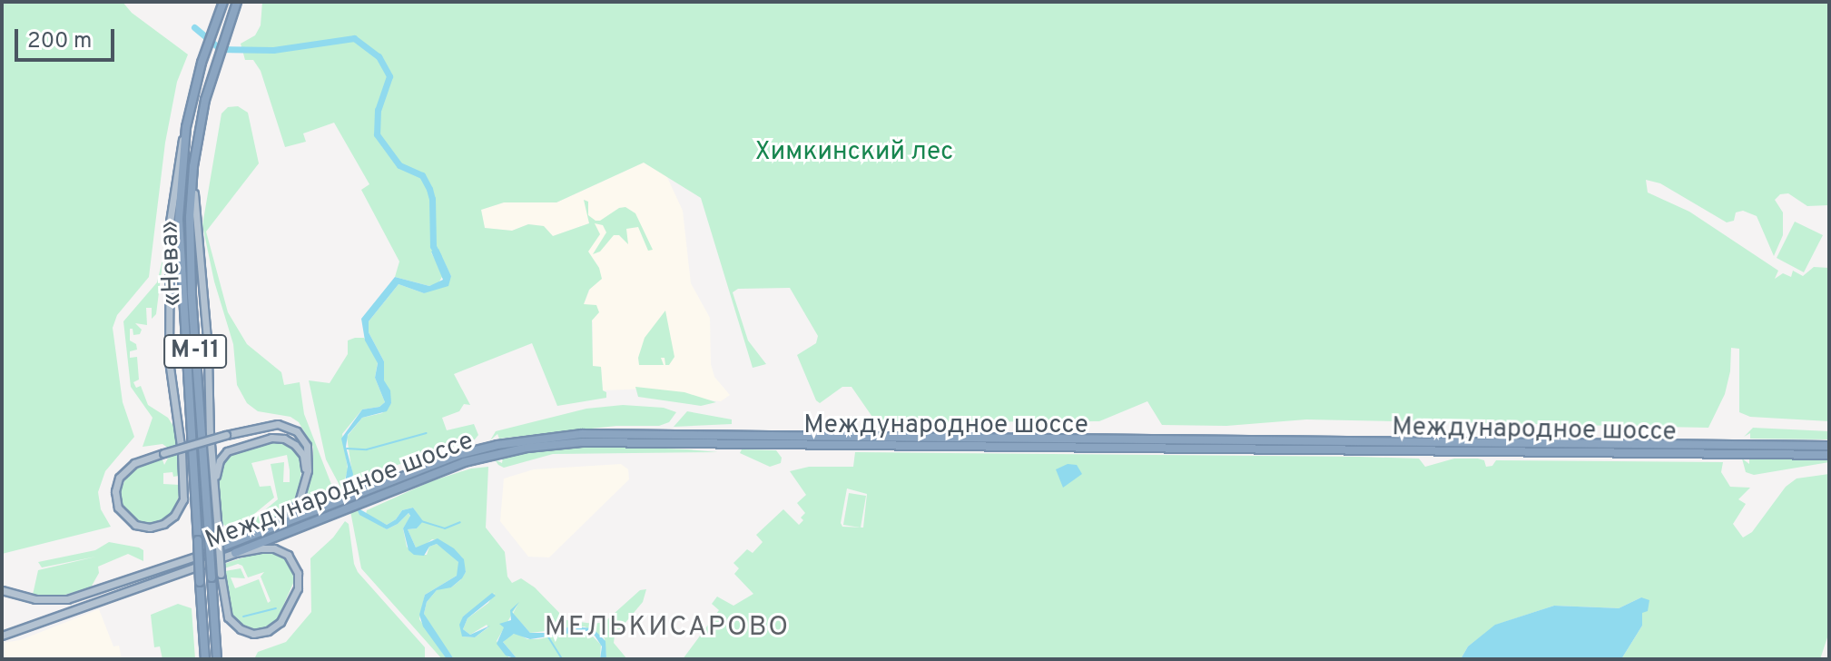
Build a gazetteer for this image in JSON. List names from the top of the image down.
{
  "streets": {
    "highway": ["«Нева»", "М-11", "Международное шоссе"]
  },
  "crossings": [
    ["«Нева»", "М-11"],
    ["М-11", "Международное шоссе"]
  ],
  "districts": ["МЕЛЬКИСАРОВО"],
  "parks": ["Химкинский лес"],
  "scale_bar": "200 m"
}
